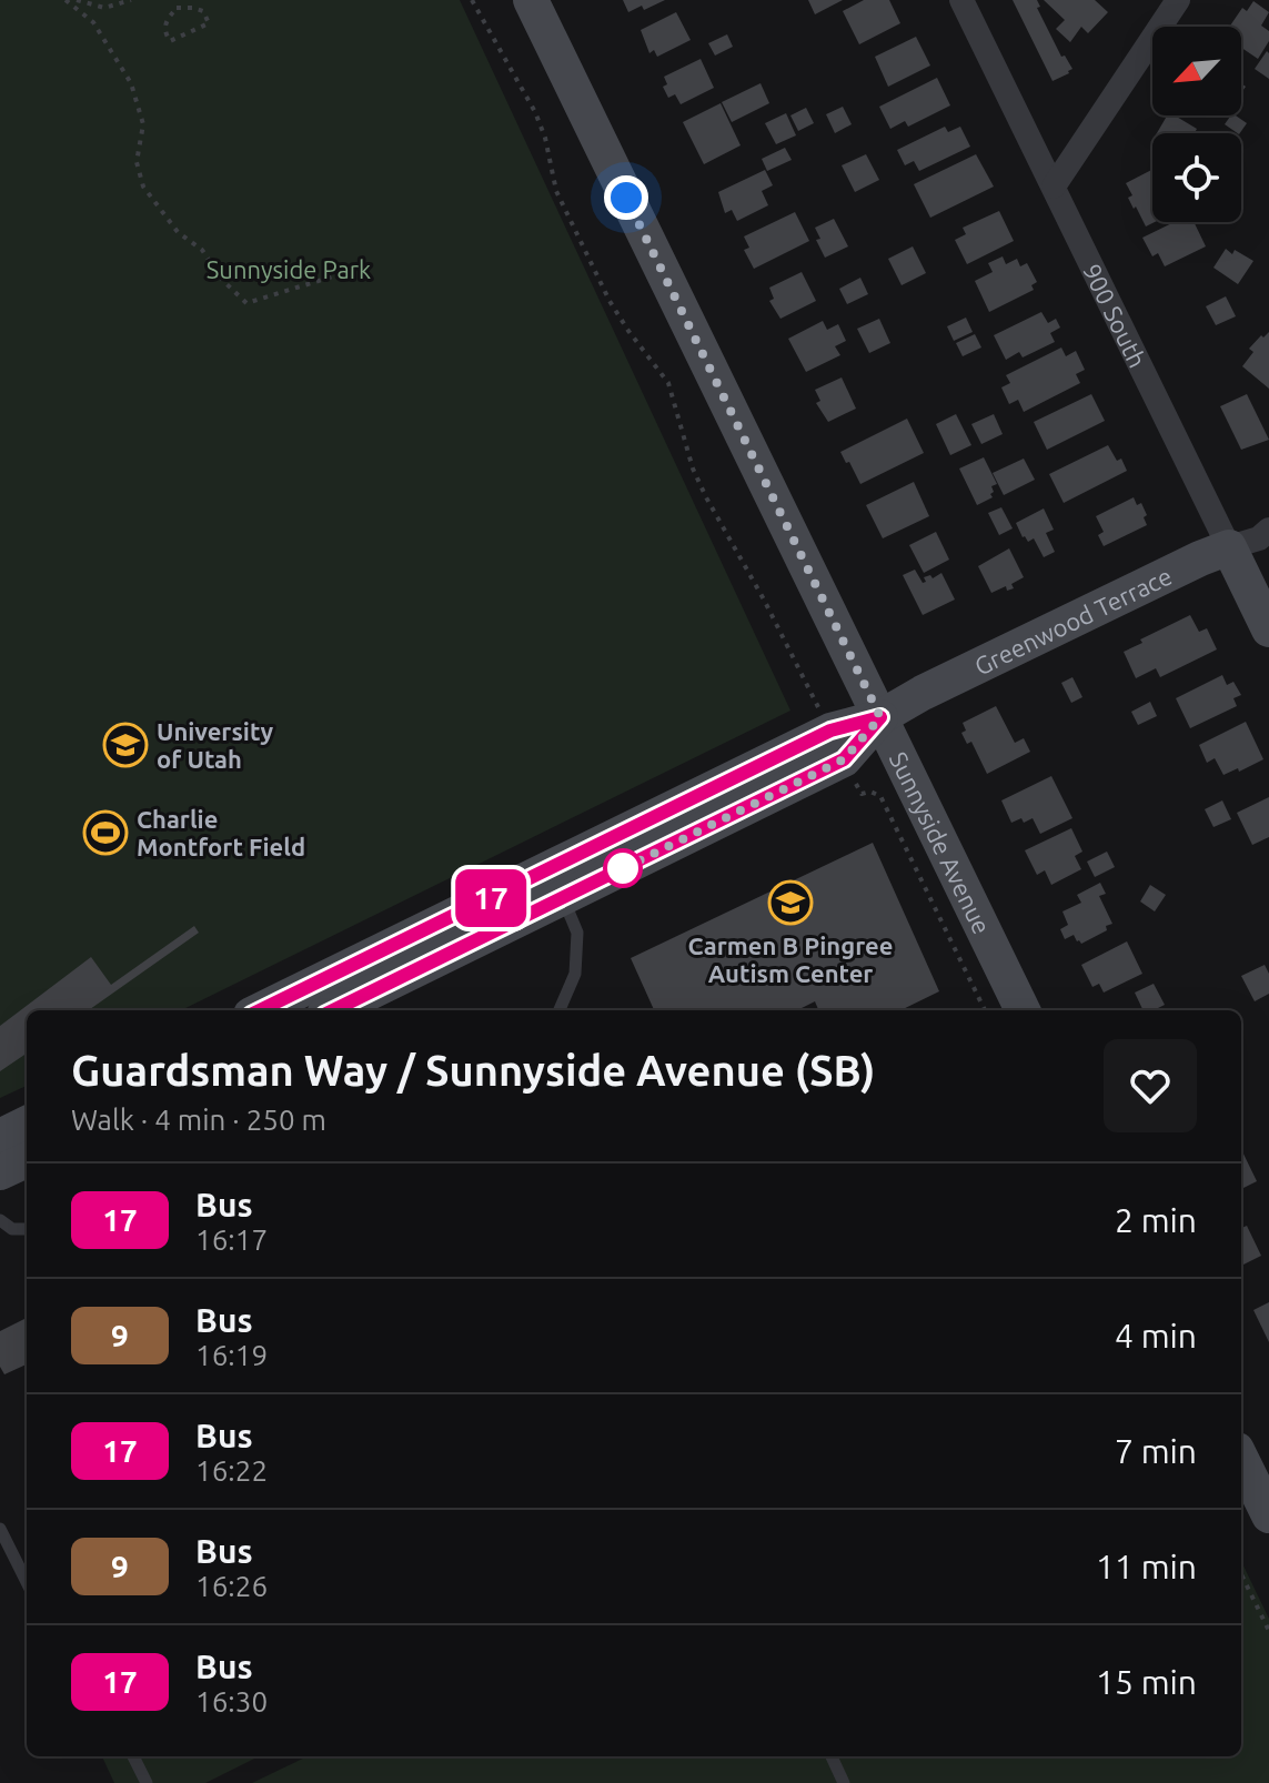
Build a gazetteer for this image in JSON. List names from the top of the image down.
{
  "streets": {
    "street": ["900 South", "Greenwood Terrace", "Sunnyside Avenue"]
  },
  "crossings": [
    ["900 South", "Greenwood Terrace"],
    ["Greenwood Terrace", "Sunnyside Avenue"]
  ],
  "parks": ["Sunnyside Park"],
  "places": {
    "school or university": ["University of Utah", "Carmen B Pingree Autism Center"],
    "sports": ["Charlie Montfort Field"]
  },
  "lines": ["bus line 17"],
  "north": "bottom left",
  "page": {
    "on_map": "17",
    "heading": ["Guardsman Way / Sunnyside Avenue (SB)", "Walk · 4 min · 250 m"],
    "list": [
      {
        "mark": "17",
        "name": "Bus",
        "note": "16:17",
        "value": "2 min"
      },
      {
        "mark": "9",
        "name": "Bus",
        "note": "16:19",
        "value": "4 min"
      },
      {
        "mark": "17",
        "name": "Bus",
        "note": "16:22",
        "value": "7 min"
      },
      {
        "mark": "9",
        "name": "Bus",
        "note": "16:26",
        "value": "11 min"
      },
      {
        "mark": "17",
        "name": "Bus",
        "note": "16:30",
        "value": "15 min"
      }
    ]
  }
}
